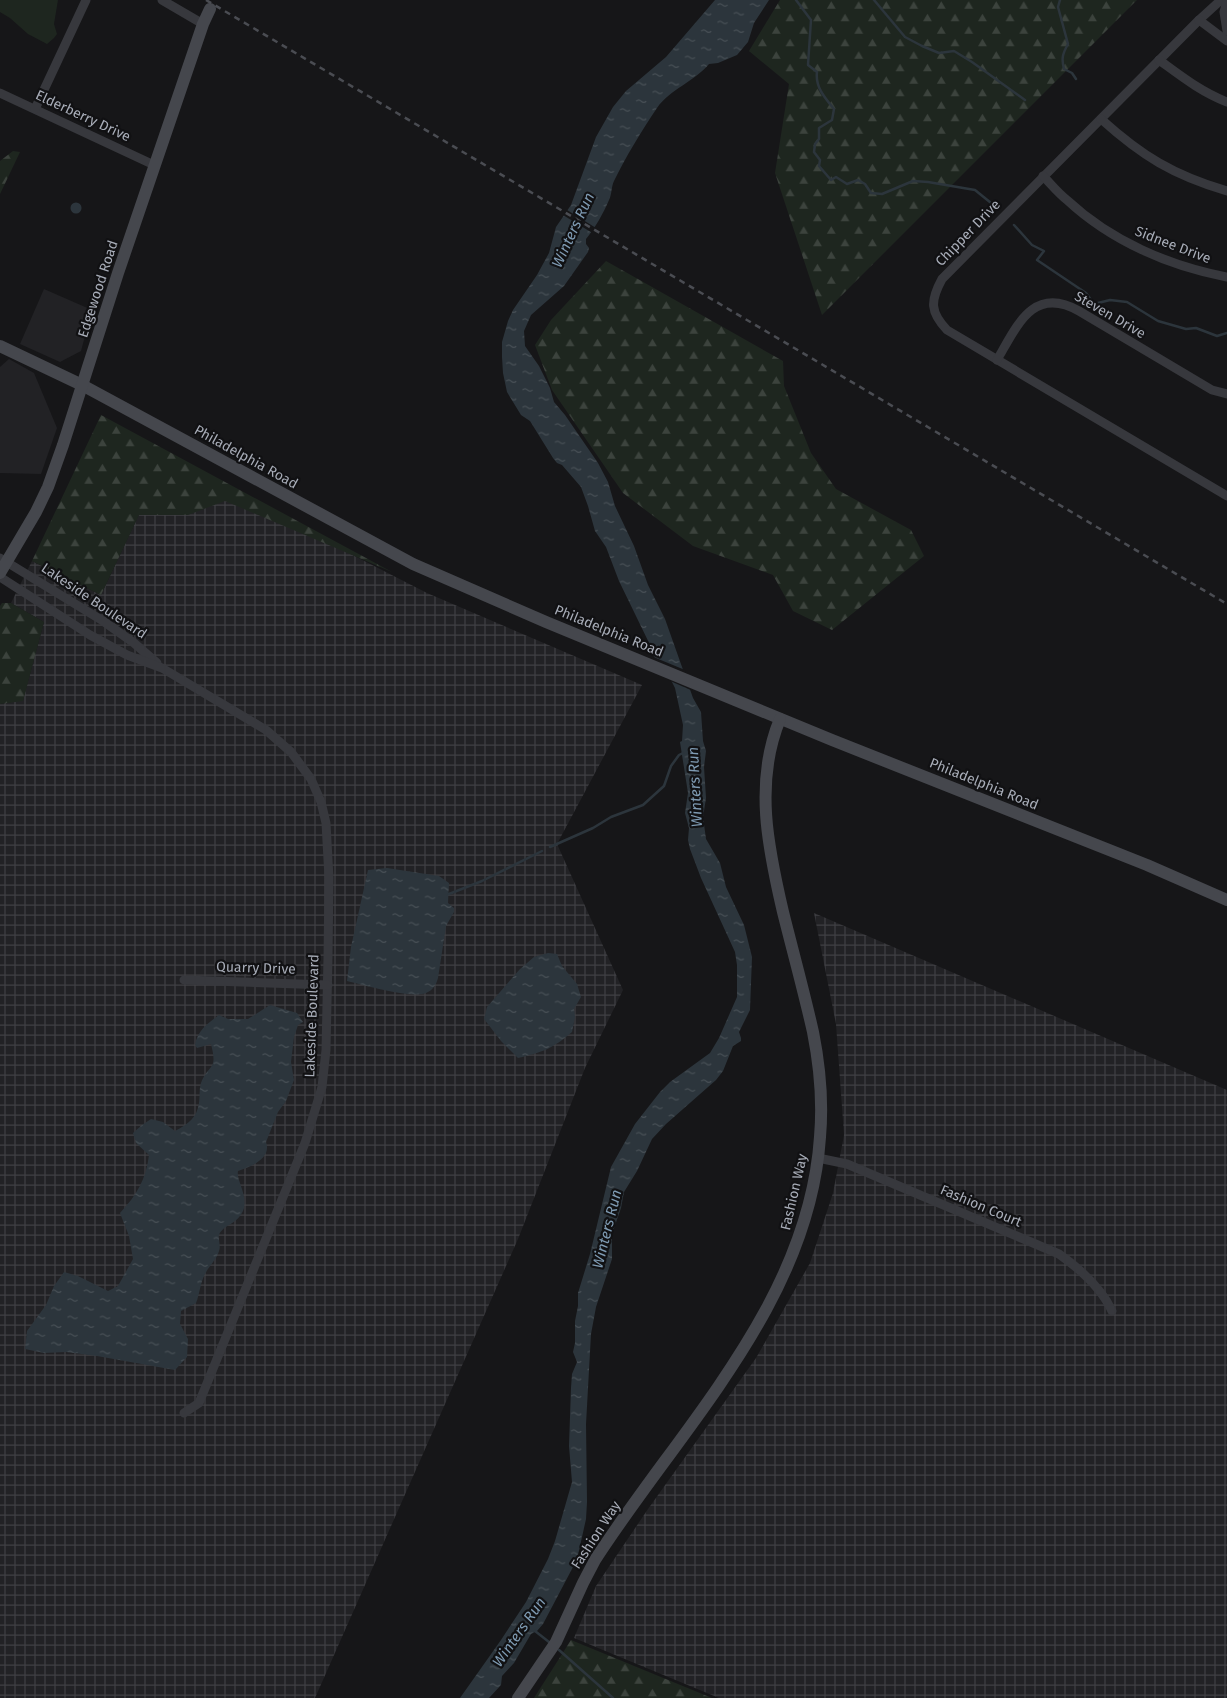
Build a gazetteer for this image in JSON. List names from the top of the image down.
{
  "streets": {
    "street": [
      "Elderberry Drive",
      "Chipper Drive",
      "Sidnee Drive",
      "Edgewood Road",
      "Steven Drive",
      "Philadelphia Road",
      "Lakeside Boulevard",
      "Quarry Drive",
      "Fashion Way",
      "Fashion Court"
    ]
  },
  "crossings": [
    ["Elderberry Drive", "Edgewood Road"],
    ["Chipper Drive", "Sidnee Drive"],
    ["Chipper Drive", "Steven Drive"],
    ["Edgewood Road", "Philadelphia Road"],
    ["Edgewood Road", "Lakeside Boulevard"],
    ["Philadelphia Road", "Fashion Way"],
    ["Lakeside Boulevard", "Quarry Drive"],
    ["Fashion Way", "Fashion Court"]
  ],
  "water": ["Winters Run"]
}
